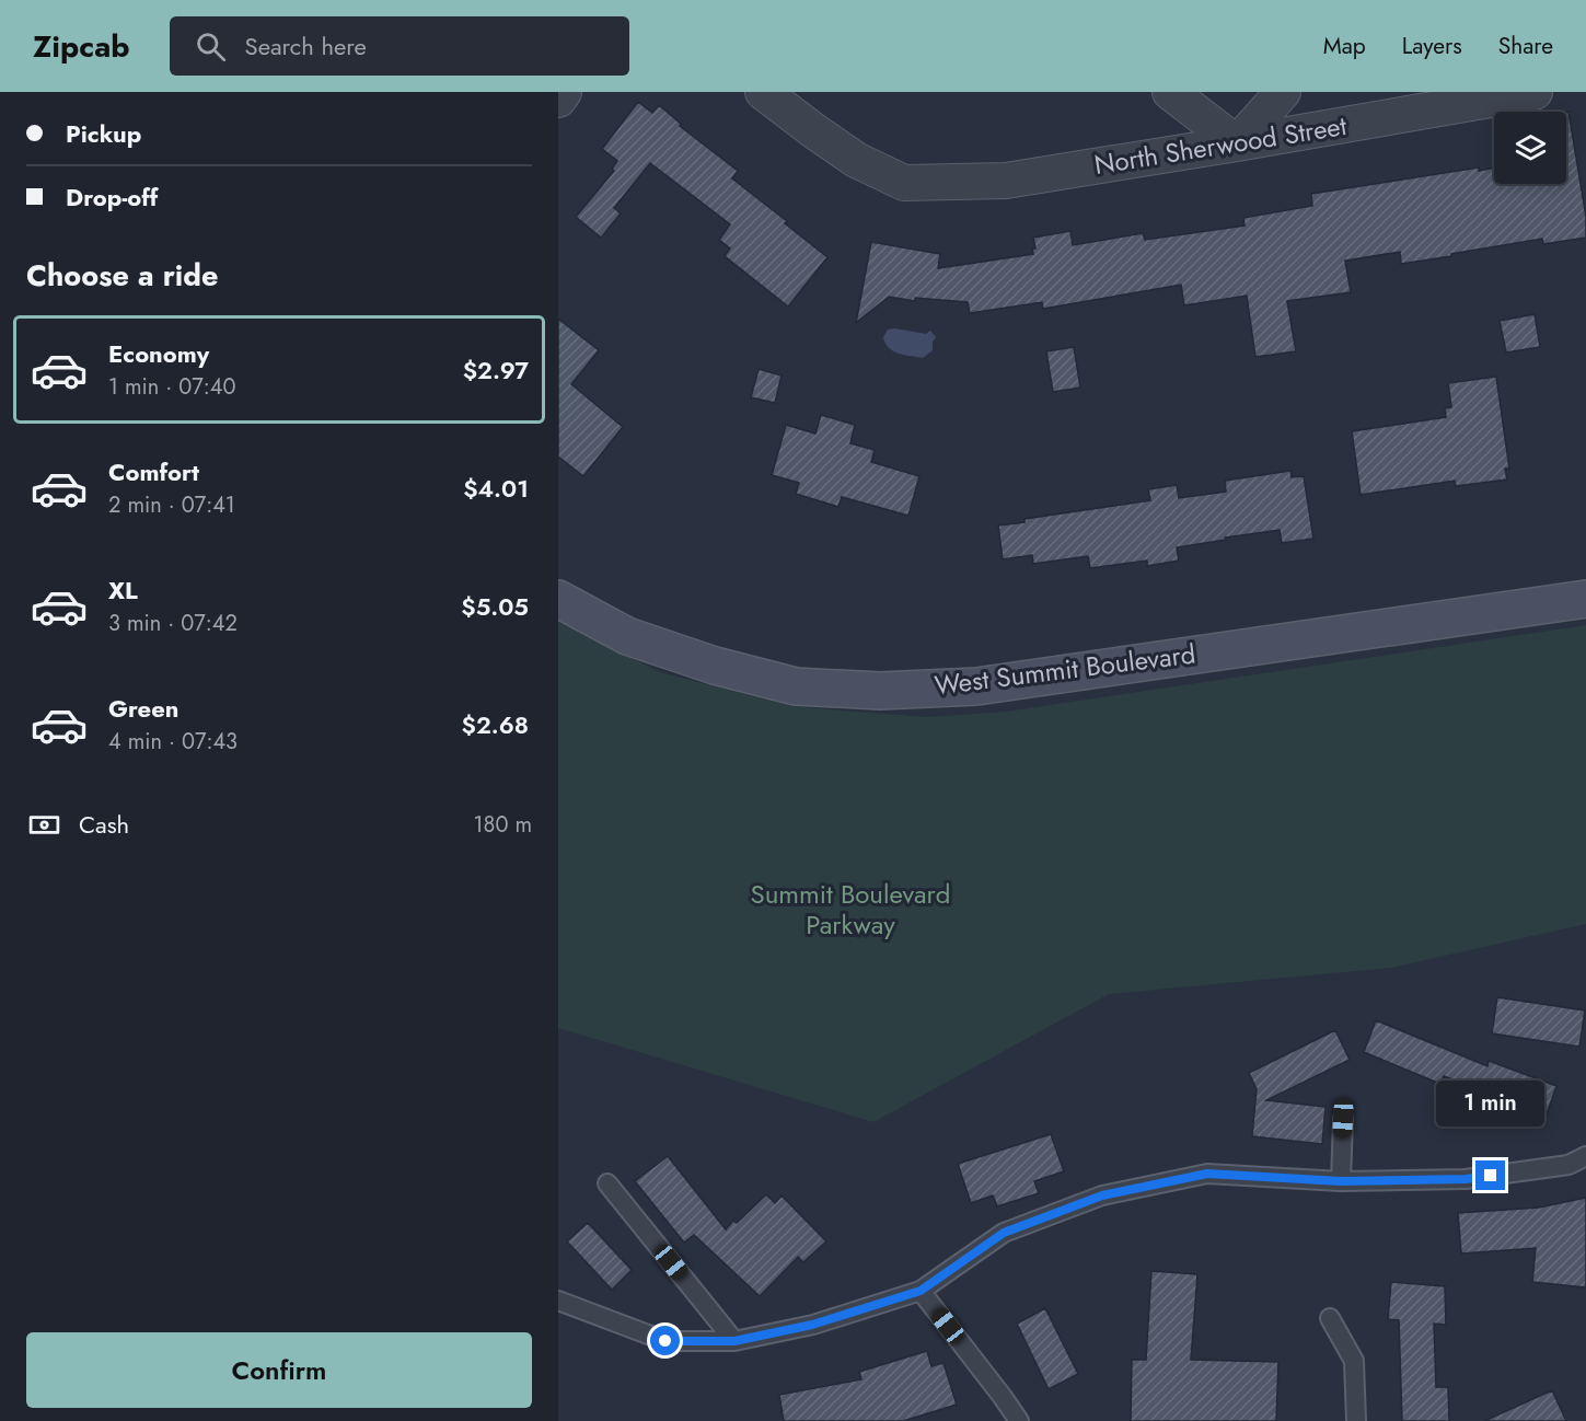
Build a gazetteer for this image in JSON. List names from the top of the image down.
{
  "streets": {
    "street": ["North Sherwood Street", "West Summit Boulevard"]
  },
  "parks": ["Summit Boulevard Parkway"],
  "page": {
    "header": "Zipcab",
    "search": "Search here",
    "nav": ["Map", "Layers", "Share"],
    "banner": ["Pickup", "Drop-off"],
    "heading": "Choose a ride",
    "list": [
      {
        "name": "Economy",
        "note": "1 min · 07:40",
        "value": "$2.97"
      },
      {
        "name": "Comfort",
        "note": "2 min · 07:41",
        "value": "$4.01"
      },
      {
        "name": "XL",
        "note": "3 min · 07:42",
        "value": "$5.05"
      },
      {
        "name": "Green",
        "note": "4 min · 07:43",
        "value": "$2.68"
      }
    ],
    "pay": ["Cash", "180 m"],
    "bubble": "1 min",
    "buttons": "Confirm"
  }
}
